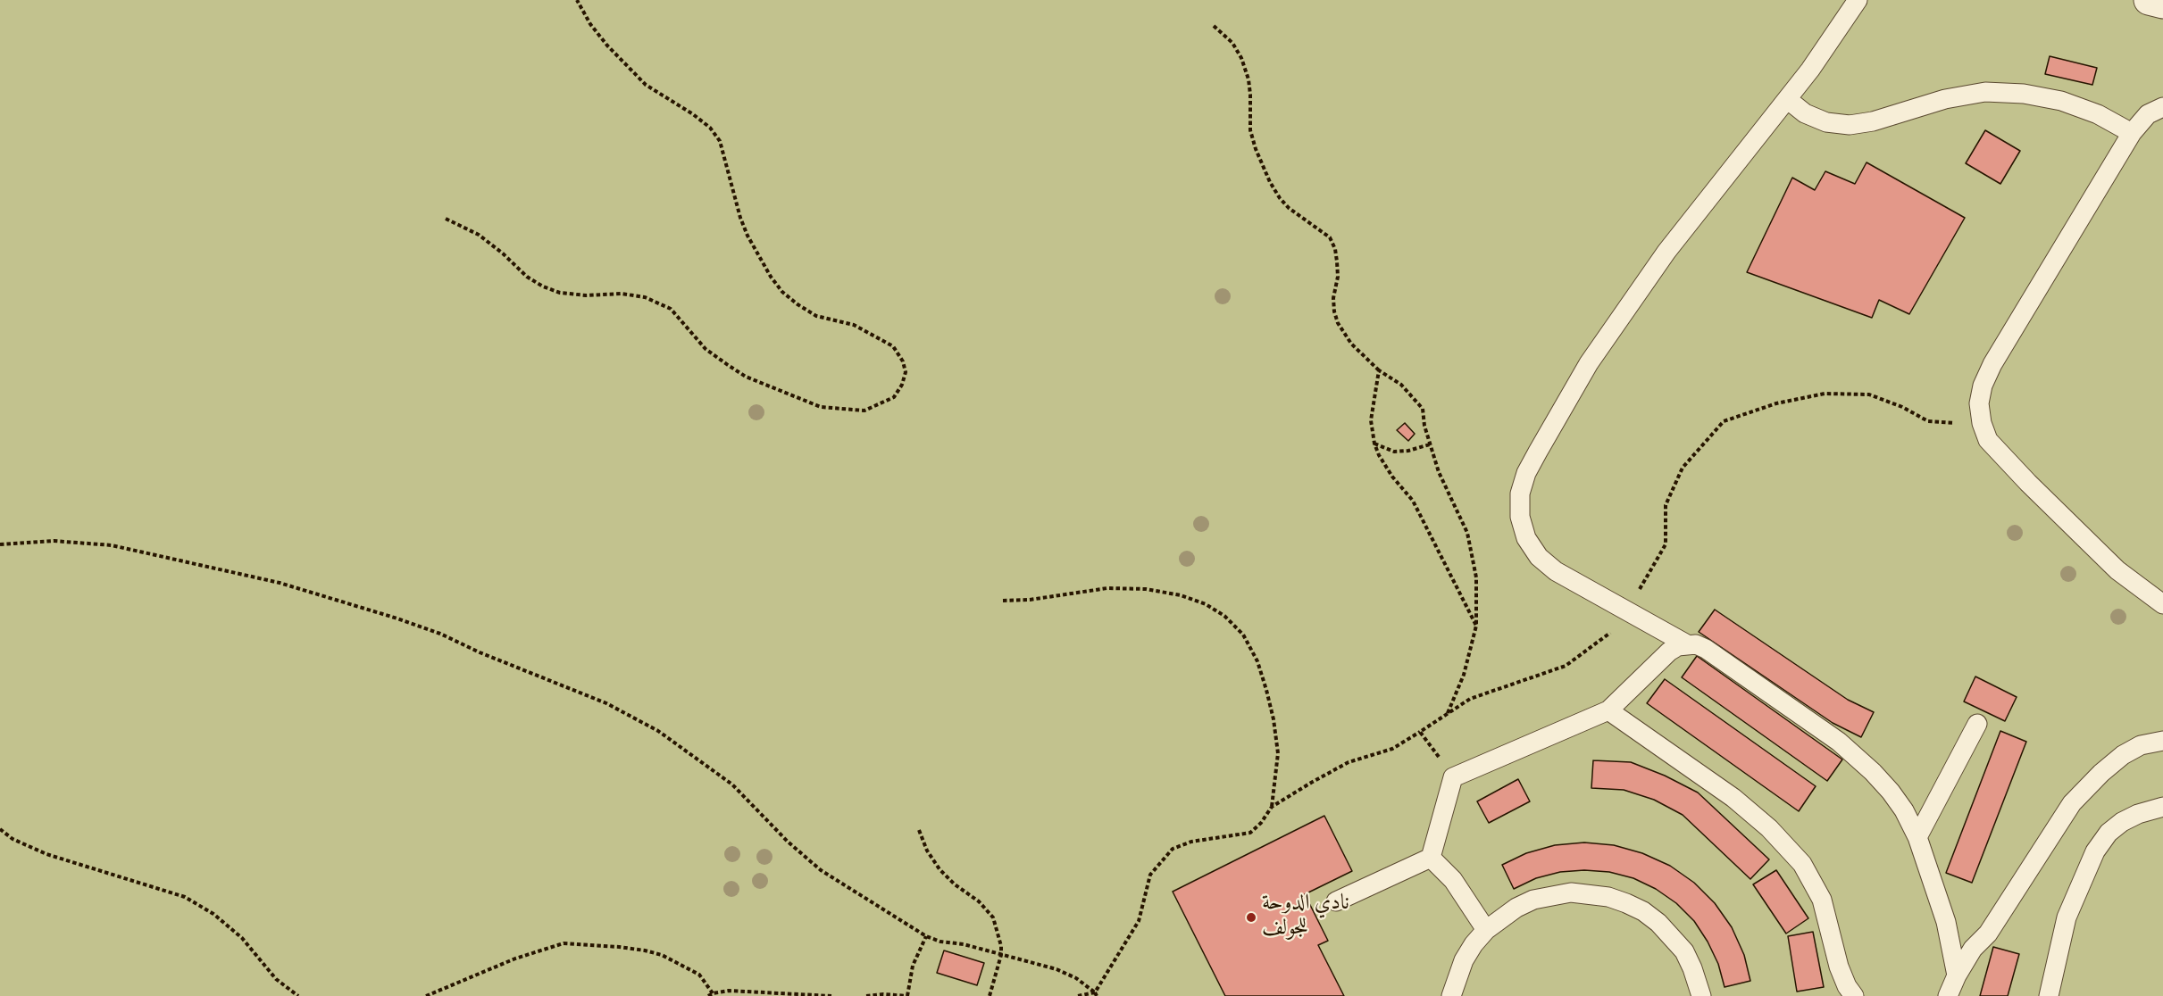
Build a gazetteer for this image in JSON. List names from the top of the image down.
{
  "places": ["نادي الدوحة للجولف"]
}
